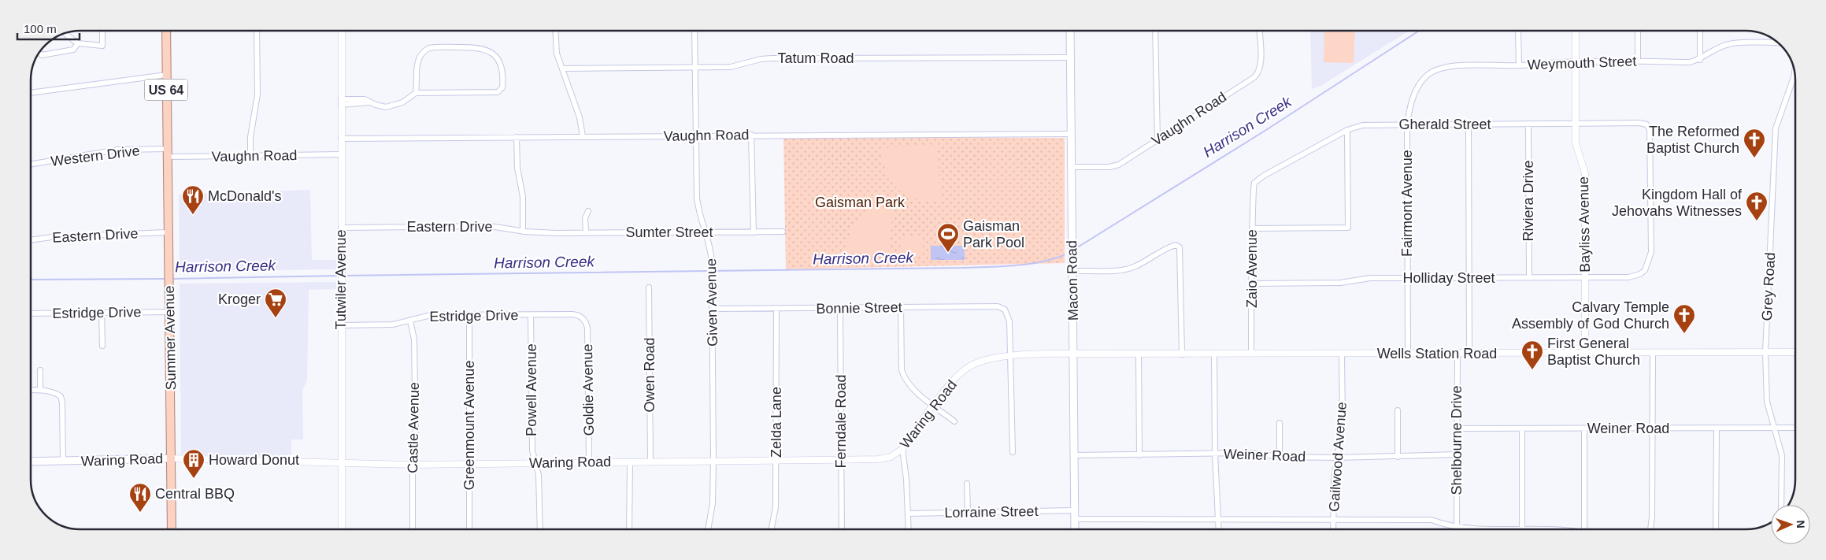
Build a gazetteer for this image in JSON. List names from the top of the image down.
{
  "streets": {
    "main road": [
      "US 64",
      "Macon Road",
      "Summer Avenue",
      "Waring Road"
    ],
    "street": [
      "Tatum Road",
      "Weymouth Street",
      "Vaughn Road",
      "Gherald Street",
      "Western Drive",
      "Riviera Drive",
      "Fairmont Avenue",
      "Bayliss Avenue",
      "Eastern Drive",
      "Sumter Street",
      "Zaio Avenue",
      "Holliday Street",
      "Tutwiler Avenue",
      "Grey Road",
      "Given Avenue",
      "Bonnie Street",
      "Estridge Drive",
      "Wells Station Road",
      "Owen Road",
      "Powell Avenue",
      "Goldie Avenue",
      "Ferndale Road",
      "Zelda Lane",
      "Greenmount Avenue",
      "Castle Avenue",
      "Weiner Road",
      "Shelbourne Drive",
      "Gailwood Avenue",
      "Lorraine Street"
    ]
  },
  "crossings": [
    ["Tatum Road", "Macon Road"],
    ["Tatum Road", "Given Avenue"],
    ["Weymouth Street", "Gherald Street"],
    ["Weymouth Street", "Fairmont Avenue"],
    ["Weymouth Street", "Bayliss Avenue"],
    ["Vaughn Road", "Western Drive"],
    ["Vaughn Road", "Tutwiler Avenue"],
    ["Vaughn Road", "Macon Road"],
    ["Vaughn Road", "Given Avenue"],
    ["Vaughn Road", "Summer Avenue"],
    ["Gherald Street", "Riviera Drive"],
    ["Gherald Street", "Fairmont Avenue"],
    ["Gherald Street", "Bayliss Avenue"],
    ["Gherald Street", "Zaio Avenue"],
    ["Gherald Street", "Holliday Street"],
    ["Western Drive", "Summer Avenue"],
    ["Riviera Drive", "Holliday Street"],
    ["Fairmont Avenue", "Holliday Street"],
    ["Fairmont Avenue", "Wells Station Road"],
    ["Bayliss Avenue", "Holliday Street"],
    ["Bayliss Avenue", "Wells Station Road"],
    ["Eastern Drive", "Sumter Street"],
    ["Eastern Drive", "Tutwiler Avenue"],
    ["Eastern Drive", "Summer Avenue"],
    ["Sumter Street", "Given Avenue"],
    ["Zaio Avenue", "Holliday Street"],
    ["Zaio Avenue", "Wells Station Road"],
    ["Tutwiler Avenue", "Estridge Drive"],
    ["Tutwiler Avenue", "Waring Road"],
    ["Macon Road", "Wells Station Road"],
    ["Macon Road", "Waring Road"],
    ["Macon Road", "Weiner Road"],
    ["Macon Road", "Lorraine Street"],
    ["Grey Road", "Wells Station Road"],
    ["Grey Road", "Weiner Road"],
    ["Given Avenue", "Bonnie Street"],
    ["Given Avenue", "Waring Road"],
    ["Bonnie Street", "Waring Road"],
    ["Bonnie Street", "Ferndale Road"],
    ["Bonnie Street", "Zelda Lane"],
    ["Estridge Drive", "Summer Avenue"],
    ["Estridge Drive", "Powell Avenue"],
    ["Estridge Drive", "Goldie Avenue"],
    ["Estridge Drive", "Greenmount Avenue"],
    ["Estridge Drive", "Castle Avenue"],
    ["Summer Avenue", "Waring Road"],
    ["Wells Station Road", "Waring Road"],
    ["Wells Station Road", "Shelbourne Drive"],
    ["Wells Station Road", "Gailwood Avenue"],
    ["Owen Road", "Waring Road"],
    ["Powell Avenue", "Waring Road"],
    ["Goldie Avenue", "Waring Road"],
    ["Waring Road", "Ferndale Road"],
    ["Waring Road", "Zelda Lane"],
    ["Waring Road", "Greenmount Avenue"],
    ["Waring Road", "Castle Avenue"],
    ["Weiner Road", "Shelbourne Drive"],
    ["Weiner Road", "Gailwood Avenue"]
  ],
  "water": ["Harrison Creek"],
  "parks": ["Gaisman Park"],
  "places": {
    "church": [
      "The Reformed Baptist Church",
      "Kingdom Hall of Jehovahs Witnesses",
      "Calvary Temple Assembly of God Church",
      "First General Baptist Church"
    ],
    "restaurant": ["McDonald's", "Central BBQ"],
    "sports": ["Gaisman Park Pool"],
    "supermarket": ["Kroger"],
    "building": ["Howard Donut"]
  },
  "scale_bar": "100 m",
  "north": "right"
}
